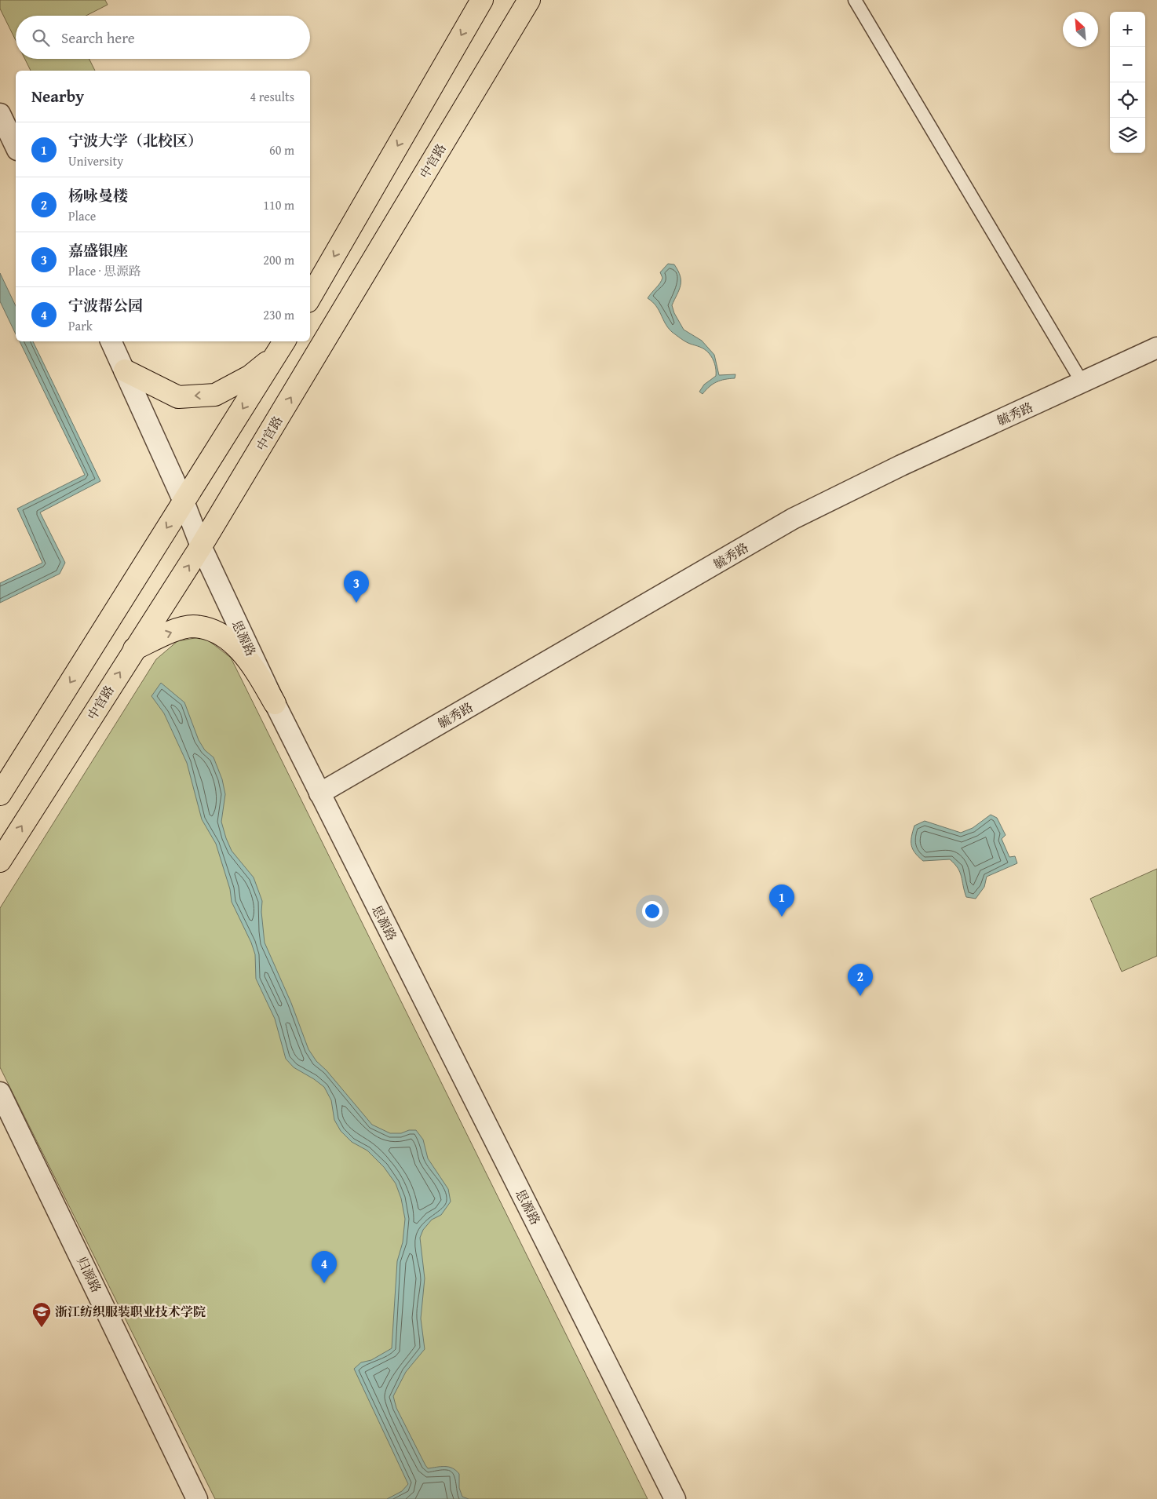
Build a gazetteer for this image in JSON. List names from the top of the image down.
{
  "streets": {
    "main road": ["中官路"],
    "street": ["毓秀路", "思源路", "归源路"]
  },
  "crossings": [
    ["中官路", "思源路"],
    ["毓秀路", "思源路"]
  ],
  "places": {
    "school or university": ["浙江纺织服装职业技术学院"]
  },
  "north": "top left",
  "page": {
    "map_buttons": ["+", "−"],
    "search": "Search here",
    "heading": ["Nearby", "4 results"],
    "list": [
      {
        "mark": "1",
        "name": "宁波大学（北校区）",
        "note": "University",
        "value": "60 m"
      },
      {
        "mark": "2",
        "name": "杨咏曼楼",
        "note": "Place",
        "value": "110 m"
      },
      {
        "mark": "3",
        "name": "嘉盛银座",
        "note": "Place · 思源路",
        "value": "200 m"
      },
      {
        "mark": "4",
        "name": "宁波帮公园",
        "note": "Park",
        "value": "230 m"
      }
    ],
    "pins": [
      "3",
      "1",
      "2",
      "4"
    ]
  }
}
